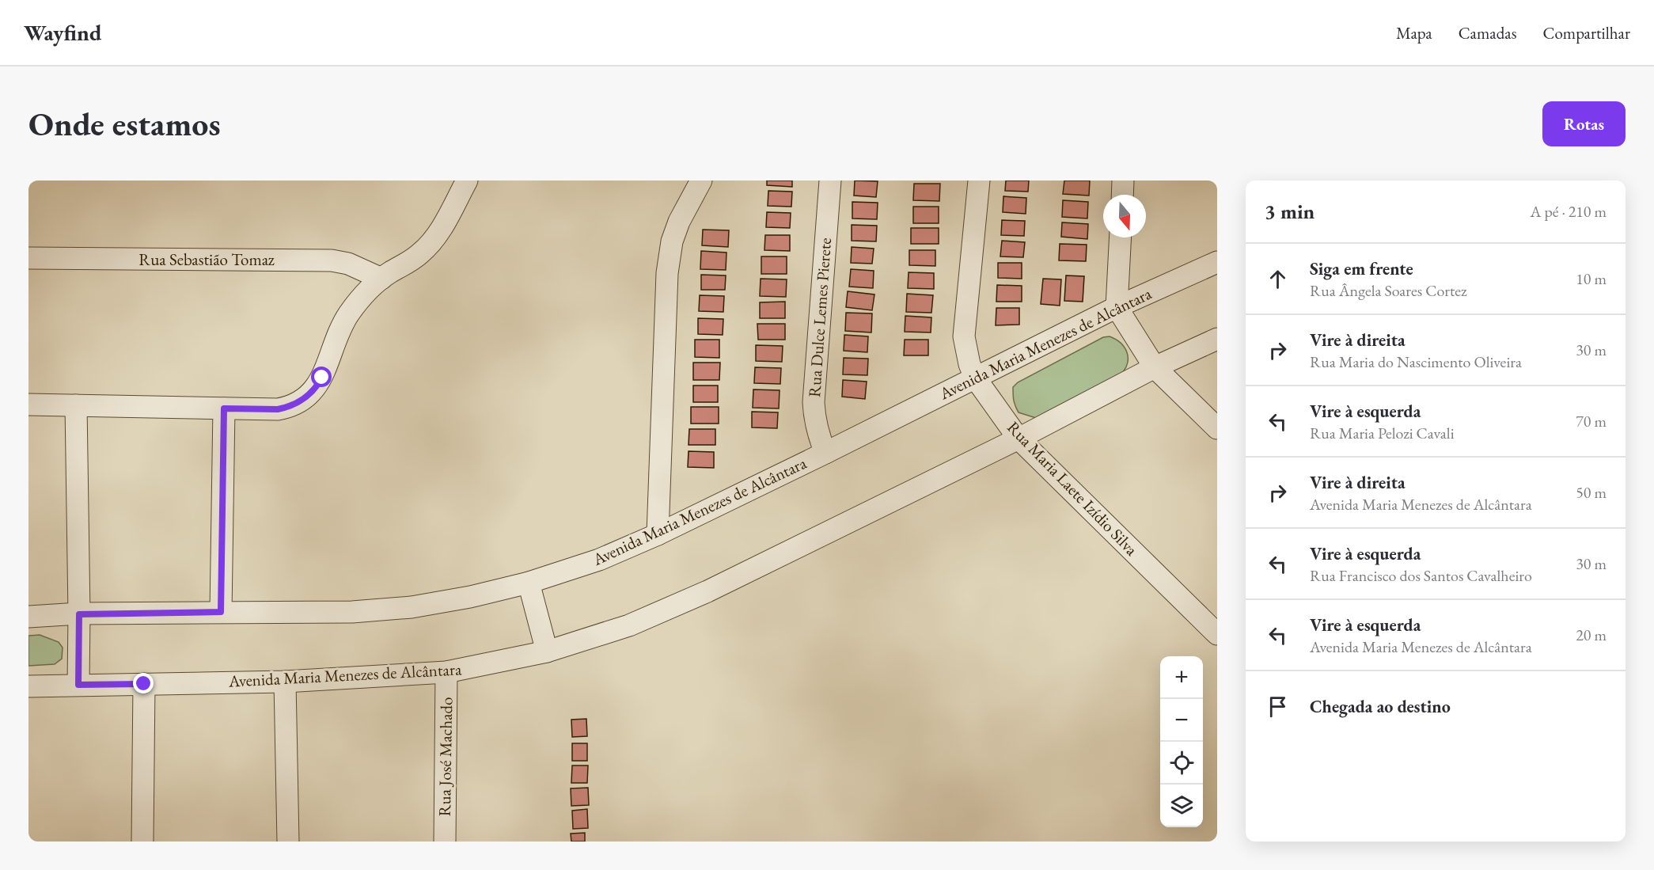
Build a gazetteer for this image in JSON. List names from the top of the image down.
{
  "streets": {
    "street": [
      "Rua Sebastião Tomaz",
      "Rua Dulce Lemes Pierete",
      "Avenida Maria Menezes de Alcântara",
      "Rua Maria Laete Izídio Silva",
      "Rua José Machado"
    ]
  },
  "crossings": [
    ["Rua Dulce Lemes Pierete", "Avenida Maria Menezes de Alcântara"],
    ["Avenida Maria Menezes de Alcântara", "Rua Maria Laete Izídio Silva"],
    ["Avenida Maria Menezes de Alcântara", "Rua José Machado"]
  ],
  "north": "bottom",
  "page": {
    "header": "Wayfind",
    "nav": ["Mapa", "Camadas", "Compartilhar"],
    "buttons": "Rotas",
    "title": "Onde estamos",
    "heading": ["3 min", "A pé · 210 m"],
    "list": [
      ["Siga em frente", "Rua Ângela Soares Cortez", "10 m"],
      ["Vire à direita", "Rua Maria do Nascimento Oliveira", "30 m"],
      ["Vire à esquerda", "Rua Maria Pelozi Cavali", "70 m"],
      ["Vire à direita", "Avenida Maria Menezes de Alcântara", "50 m"],
      ["Vire à esquerda", "Rua Francisco dos Santos Cavalheiro", "30 m"],
      ["Vire à esquerda", "Avenida Maria Menezes de Alcântara", "20 m"],
      "Chegada ao destino"
    ],
    "map_buttons": ["+", "−"]
  }
}
